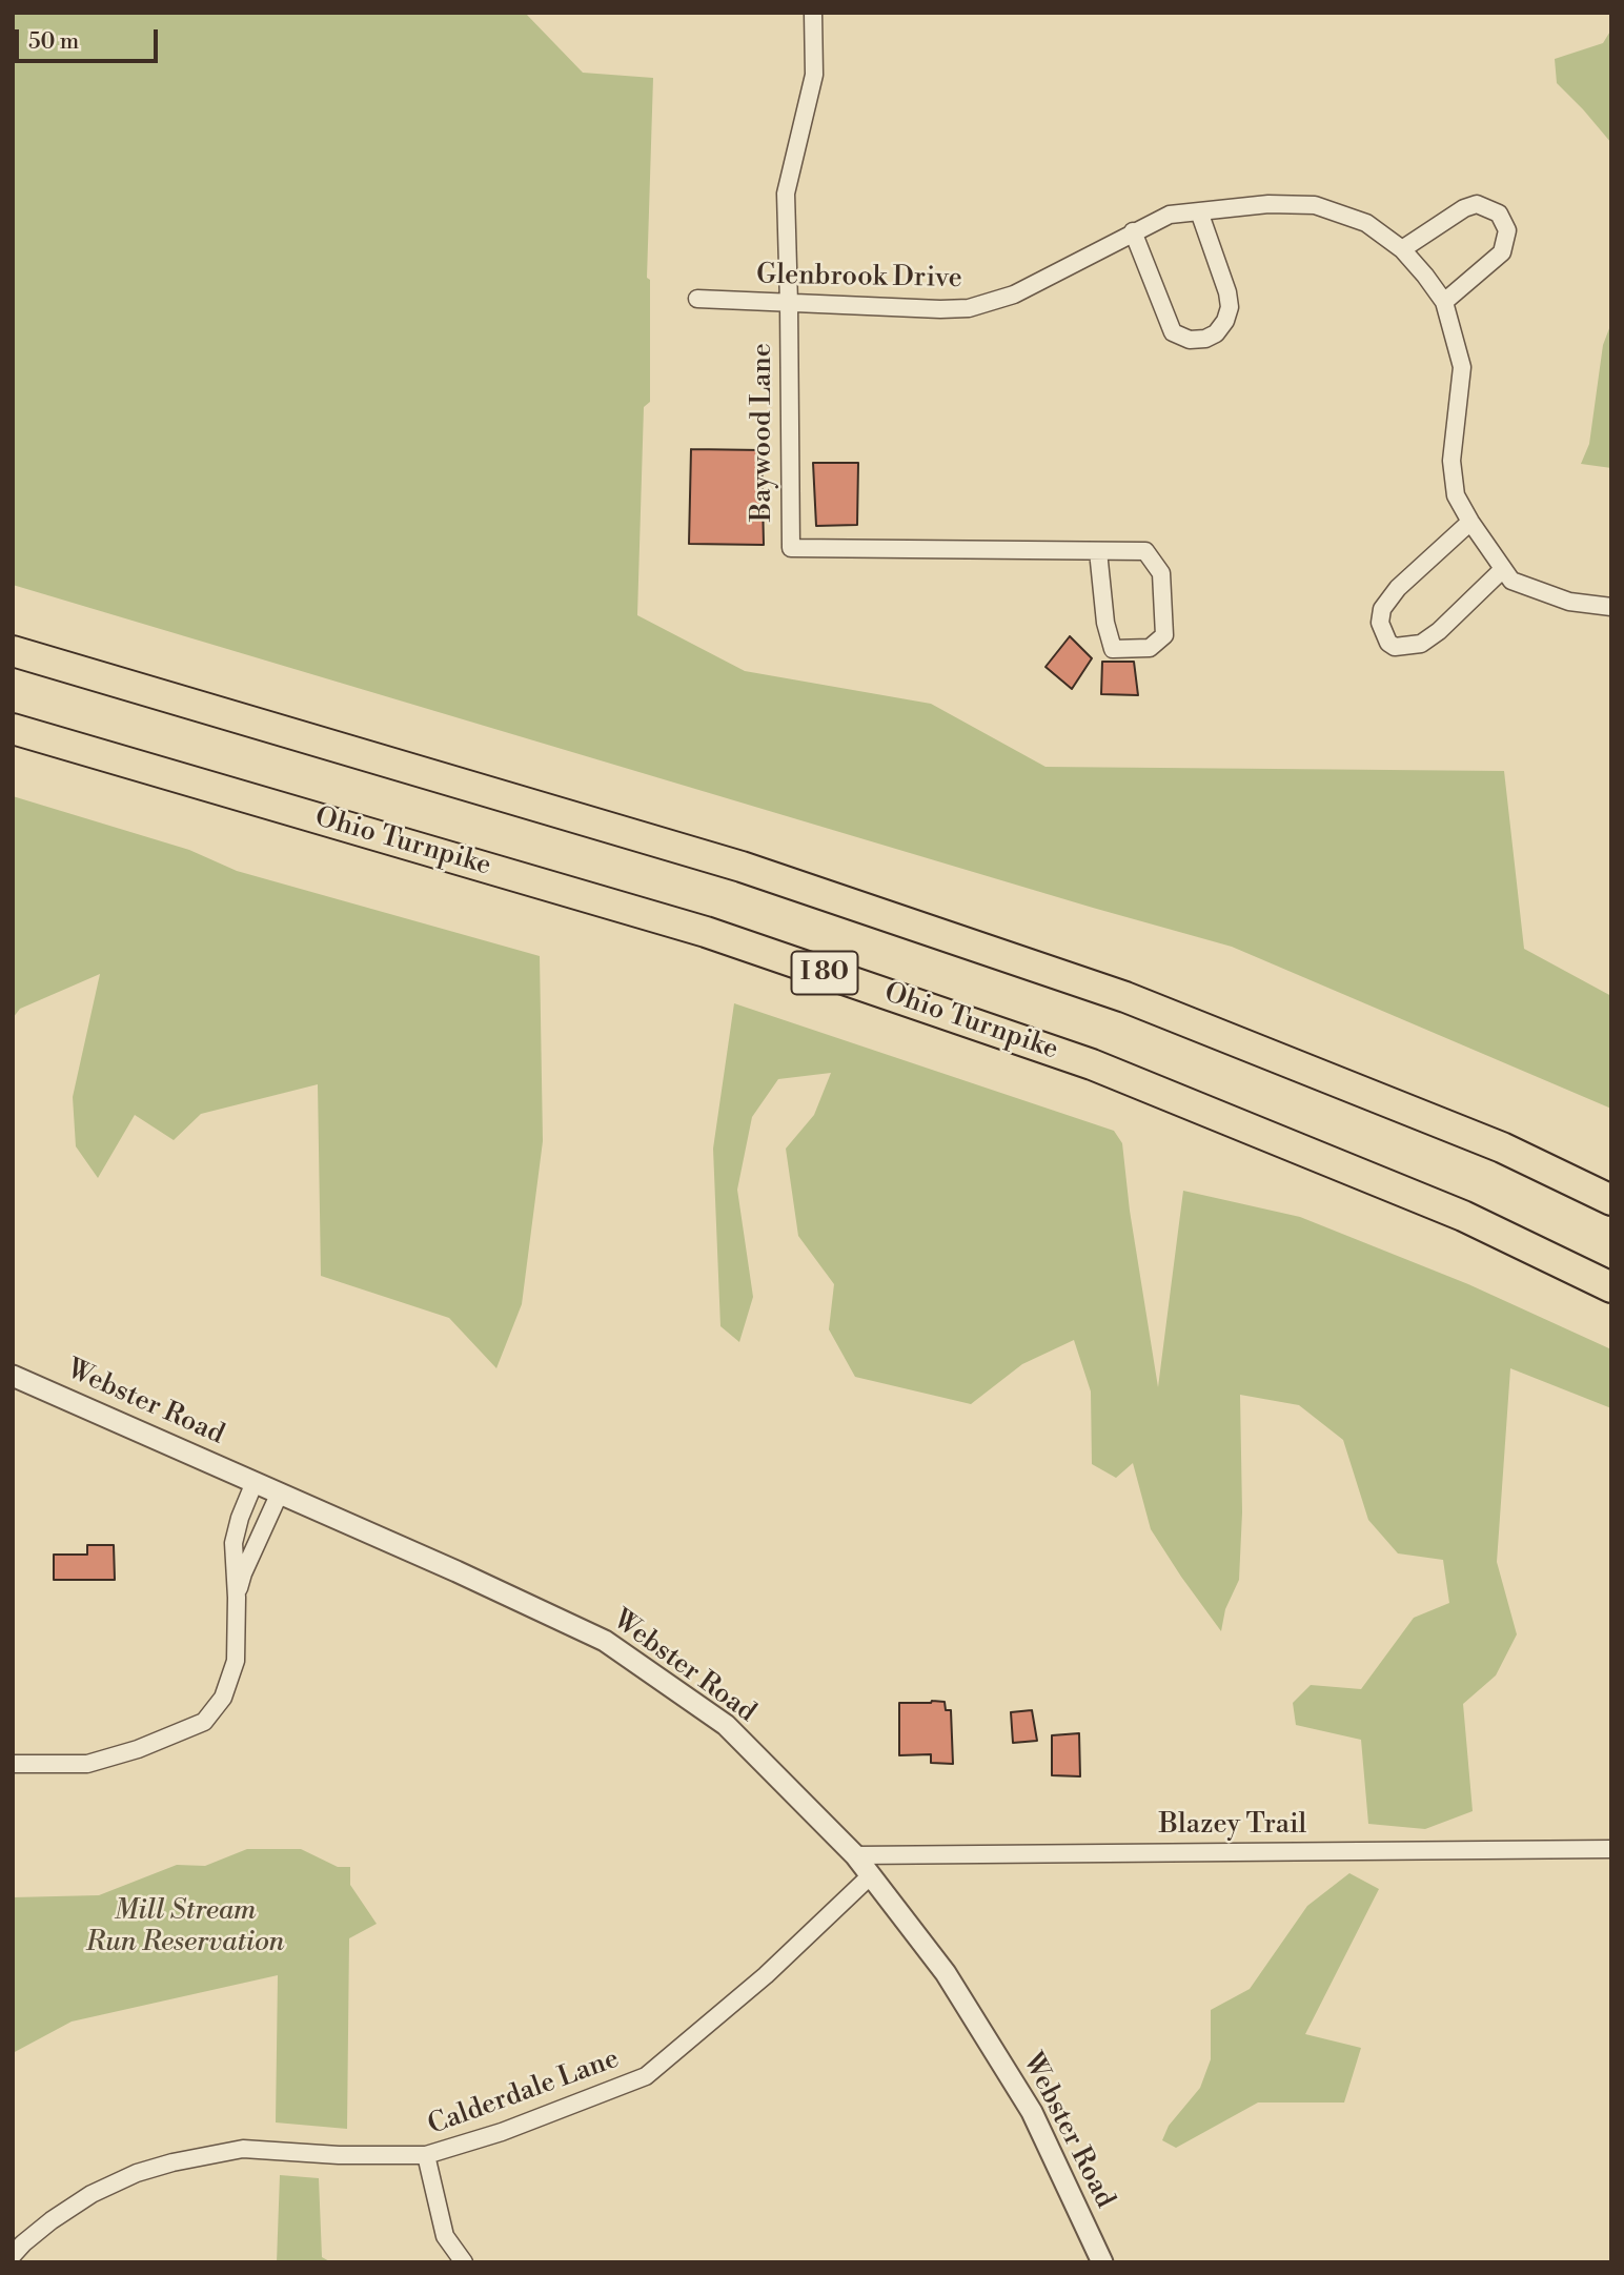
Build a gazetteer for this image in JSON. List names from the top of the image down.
{
  "streets": {
    "highway": ["Ohio Turnpike", "I 80"],
    "street": [
      "Glenbrook Drive",
      "Baywood Lane",
      "Webster Road",
      "Blazey Trail",
      "Calderdale Lane"
    ]
  },
  "crossings": [
    ["Glenbrook Drive", "Baywood Lane"],
    ["Webster Road", "Blazey Trail"],
    ["Webster Road", "Calderdale Lane"]
  ],
  "parks": ["Mill Stream Run Reservation"],
  "scale_bar": "50 m"
}
